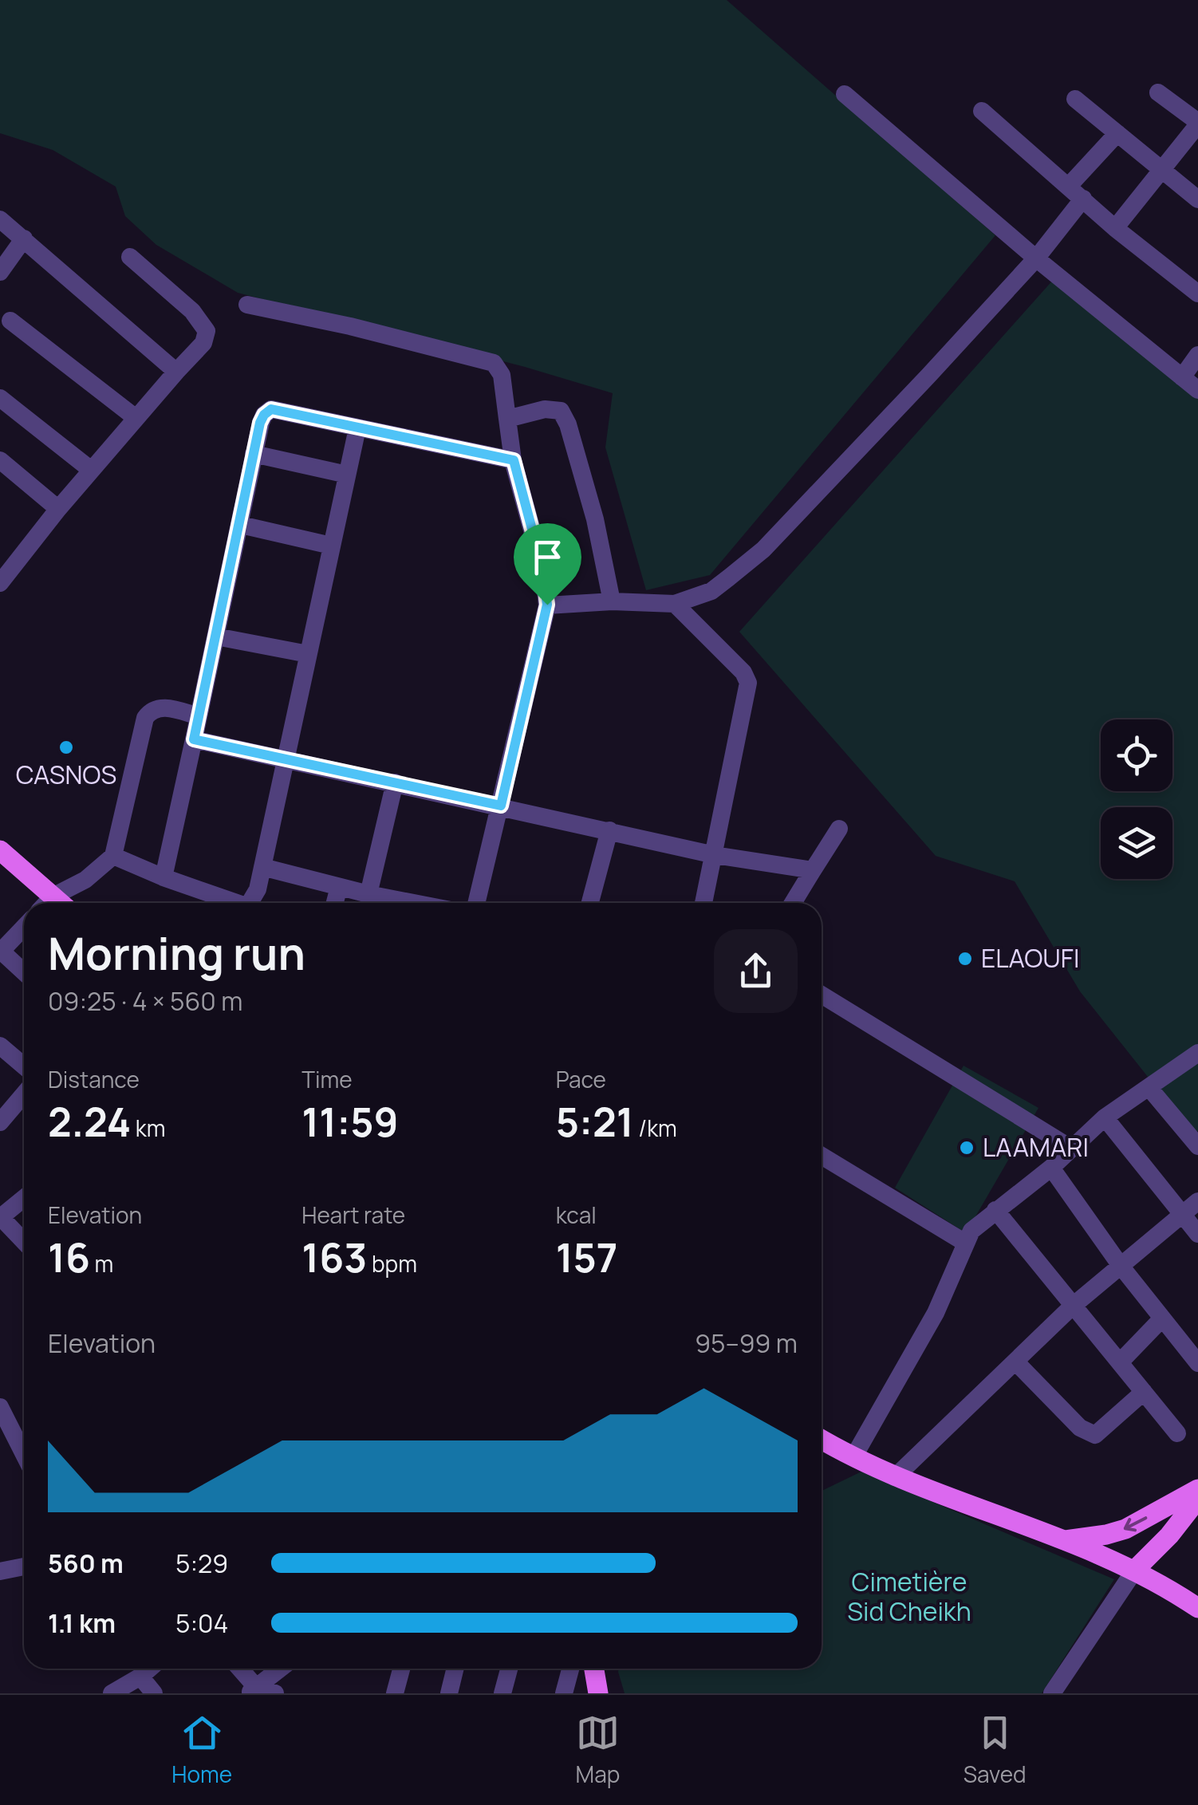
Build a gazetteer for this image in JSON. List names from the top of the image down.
{
  "parks": ["Cimetière Sid Cheikh"],
  "places": ["CASNOS", "ELAOUFI", "LAAMARI"],
  "page": {
    "heading": ["Morning run", "09:25 · 4 × 560 m"],
    "stats": [
      ["Distance", "2.24 km"],
      ["Time", "11:59"],
      ["Pace", "5:21 /km"],
      ["Elevation", "16 m"],
      ["Heart rate", "163 bpm"],
      ["kcal", "157"]
    ],
    "chart": ["Elevation", "95–99 m"],
    "list": [
      {
        "name": "560 m",
        "note": "5:29"
      },
      {
        "name": "1.1 km",
        "note": "5:04"
      }
    ],
    "tabs": ["Home", "Map", "Saved"]
  }
}
